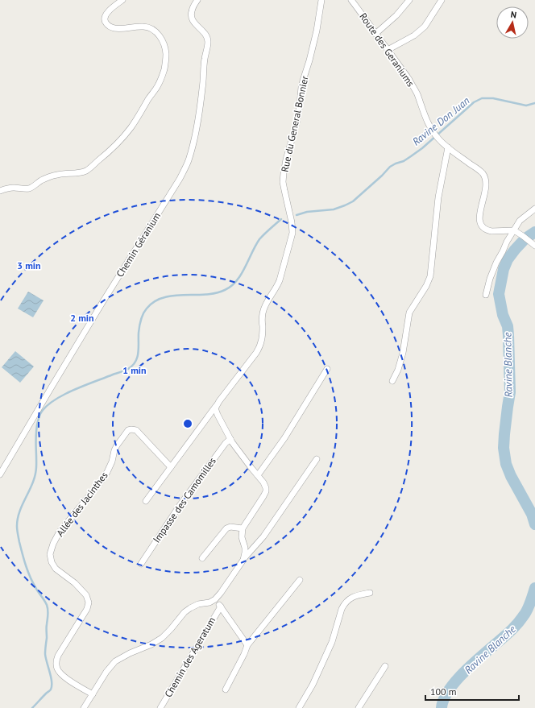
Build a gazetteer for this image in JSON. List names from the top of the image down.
{
  "streets": {
    "street": [
      "Route des Geraniums",
      "Rue du General Bonnier",
      "Chemin Géranium",
      "Impasse des Camomilles",
      "Allée des Jacinthes",
      "Chemin des Ageratum"
    ]
  },
  "water": ["Ravine Don Juan", "Ravine Blanche"],
  "scale_bar": "100 m",
  "north": "top",
  "rings": ["3 min", "2 min", "1 min"]
}
